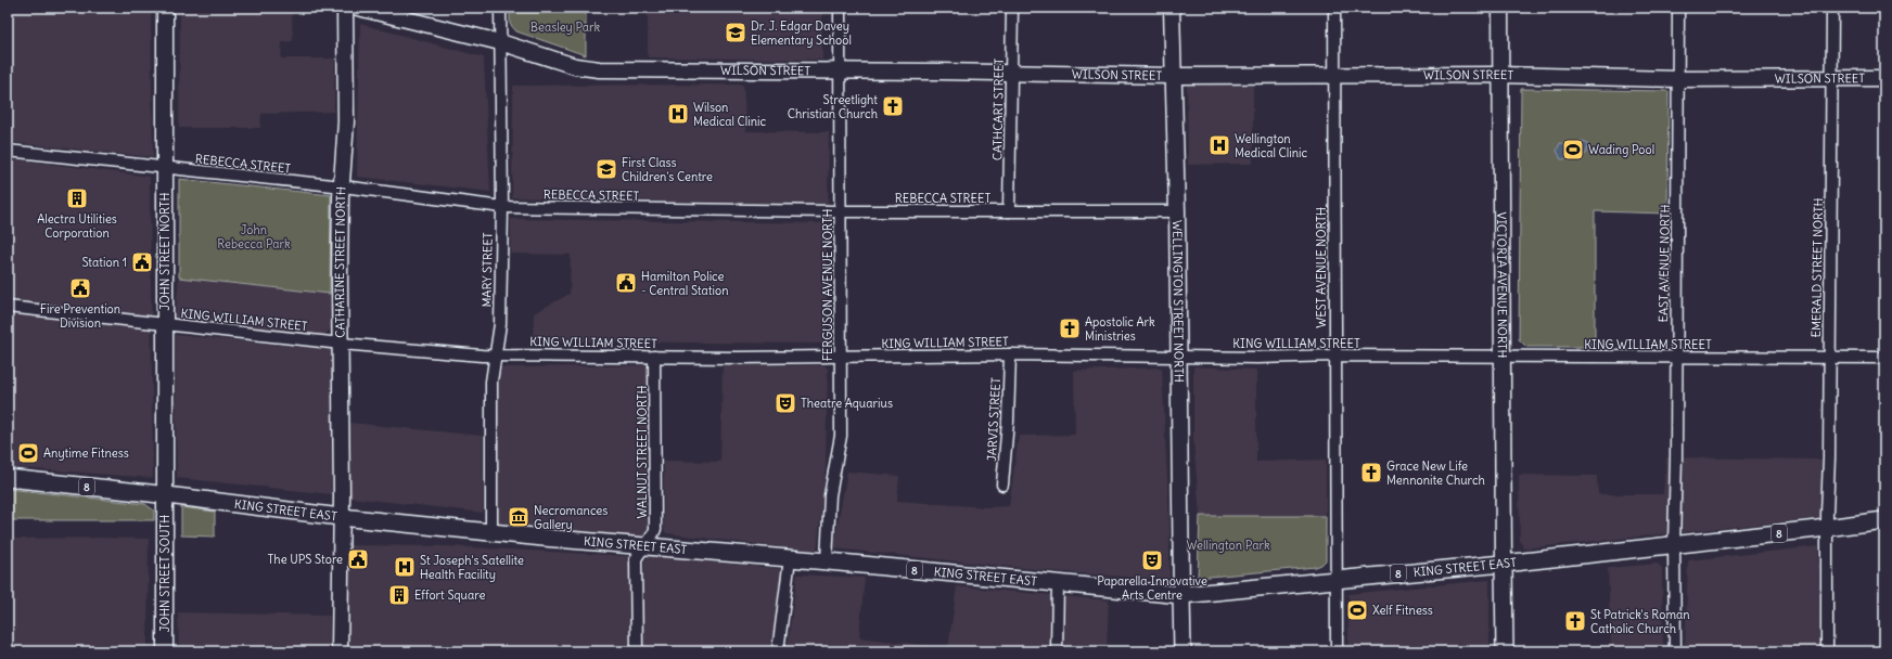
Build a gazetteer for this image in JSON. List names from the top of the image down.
{
  "streets": {
    "main road": [
      "WILSON STREET",
      "JOHN STREET NORTH",
      "CATHARINE STREET NORTH",
      "VICTORIA AVENUE NORTH",
      "WELLINGTON STREET NORTH",
      "8",
      "KING STREET EAST",
      "JOHN STREET SOUTH"
    ],
    "street": [
      "CATHCART STREET",
      "REBECCA STREET",
      "EAST AVENUE NORTH",
      "WEST AVENUE NORTH",
      "EMERALD STREET NORTH",
      "MARY STREET",
      "FERGUSON AVENUE NORTH",
      "KING WILLIAM STREET",
      "JARVIS STREET",
      "WALNUT STREET NORTH"
    ]
  },
  "crossings": [
    ["WILSON STREET", "CATHCART STREET"],
    ["WILSON STREET", "EAST AVENUE NORTH"],
    ["WILSON STREET", "WEST AVENUE NORTH"],
    ["WILSON STREET", "EMERALD STREET NORTH"],
    ["WILSON STREET", "MARY STREET"],
    ["WILSON STREET", "FERGUSON AVENUE NORTH"],
    ["WILSON STREET", "VICTORIA AVENUE NORTH"],
    ["WILSON STREET", "WELLINGTON STREET NORTH"],
    ["CATHCART STREET", "REBECCA STREET"],
    ["REBECCA STREET", "JOHN STREET NORTH"],
    ["REBECCA STREET", "CATHARINE STREET NORTH"],
    ["REBECCA STREET", "MARY STREET"],
    ["REBECCA STREET", "FERGUSON AVENUE NORTH"],
    ["REBECCA STREET", "WELLINGTON STREET NORTH"],
    ["JOHN STREET NORTH", "KING WILLIAM STREET"],
    ["JOHN STREET NORTH", "KING STREET EAST"],
    ["JOHN STREET NORTH", "JOHN STREET SOUTH"],
    ["CATHARINE STREET NORTH", "KING WILLIAM STREET"],
    ["CATHARINE STREET NORTH", "KING STREET EAST"],
    ["EAST AVENUE NORTH", "KING WILLIAM STREET"],
    ["EAST AVENUE NORTH", "KING STREET EAST"],
    ["WEST AVENUE NORTH", "KING WILLIAM STREET"],
    ["WEST AVENUE NORTH", "KING STREET EAST"],
    ["EMERALD STREET NORTH", "KING WILLIAM STREET"],
    ["EMERALD STREET NORTH", "KING STREET EAST"],
    ["MARY STREET", "KING WILLIAM STREET"],
    ["MARY STREET", "KING STREET EAST"],
    ["FERGUSON AVENUE NORTH", "KING WILLIAM STREET"],
    ["FERGUSON AVENUE NORTH", "KING STREET EAST"],
    ["VICTORIA AVENUE NORTH", "KING WILLIAM STREET"],
    ["VICTORIA AVENUE NORTH", "KING STREET EAST"],
    ["WELLINGTON STREET NORTH", "KING WILLIAM STREET"],
    ["WELLINGTON STREET NORTH", "KING STREET EAST"],
    ["KING WILLIAM STREET", "JARVIS STREET"],
    ["KING WILLIAM STREET", "WALNUT STREET NORTH"],
    ["WALNUT STREET NORTH", "KING STREET EAST"],
    ["KING STREET EAST", "JOHN STREET SOUTH"]
  ],
  "parks": ["Beasley Park", "John Rebecca Park", "Wellington Park"],
  "places": {
    "school or university": ["Dr. J. Edgar Davey Elementary School", "First Class Children's Centre"],
    "church": [
      "Streetlight Christian Church",
      "Apostolic Ark Ministries",
      "Grace New Life Mennonite Church",
      "St Patrick's Roman Catholic Church"
    ],
    "hospital": ["Wilson Medical Clinic", "Wellington Medical Clinic", "St Joseph's Satellite Health Facility"],
    "sports": ["Wading Pool", "Anytime Fitness", "Xelf Fitness"],
    "building": ["Alectra Utilities Corporation", "Effort Square"],
    "public building": [
      "Station 1",
      "Hamilton Police - Central Station",
      "Fire Prevention Division",
      "The UPS Store"
    ],
    "theatre": ["Theatre Aquarius", "Paparella Innovative Arts Centre"],
    "museum": ["Necromances Gallery"]
  }
}
